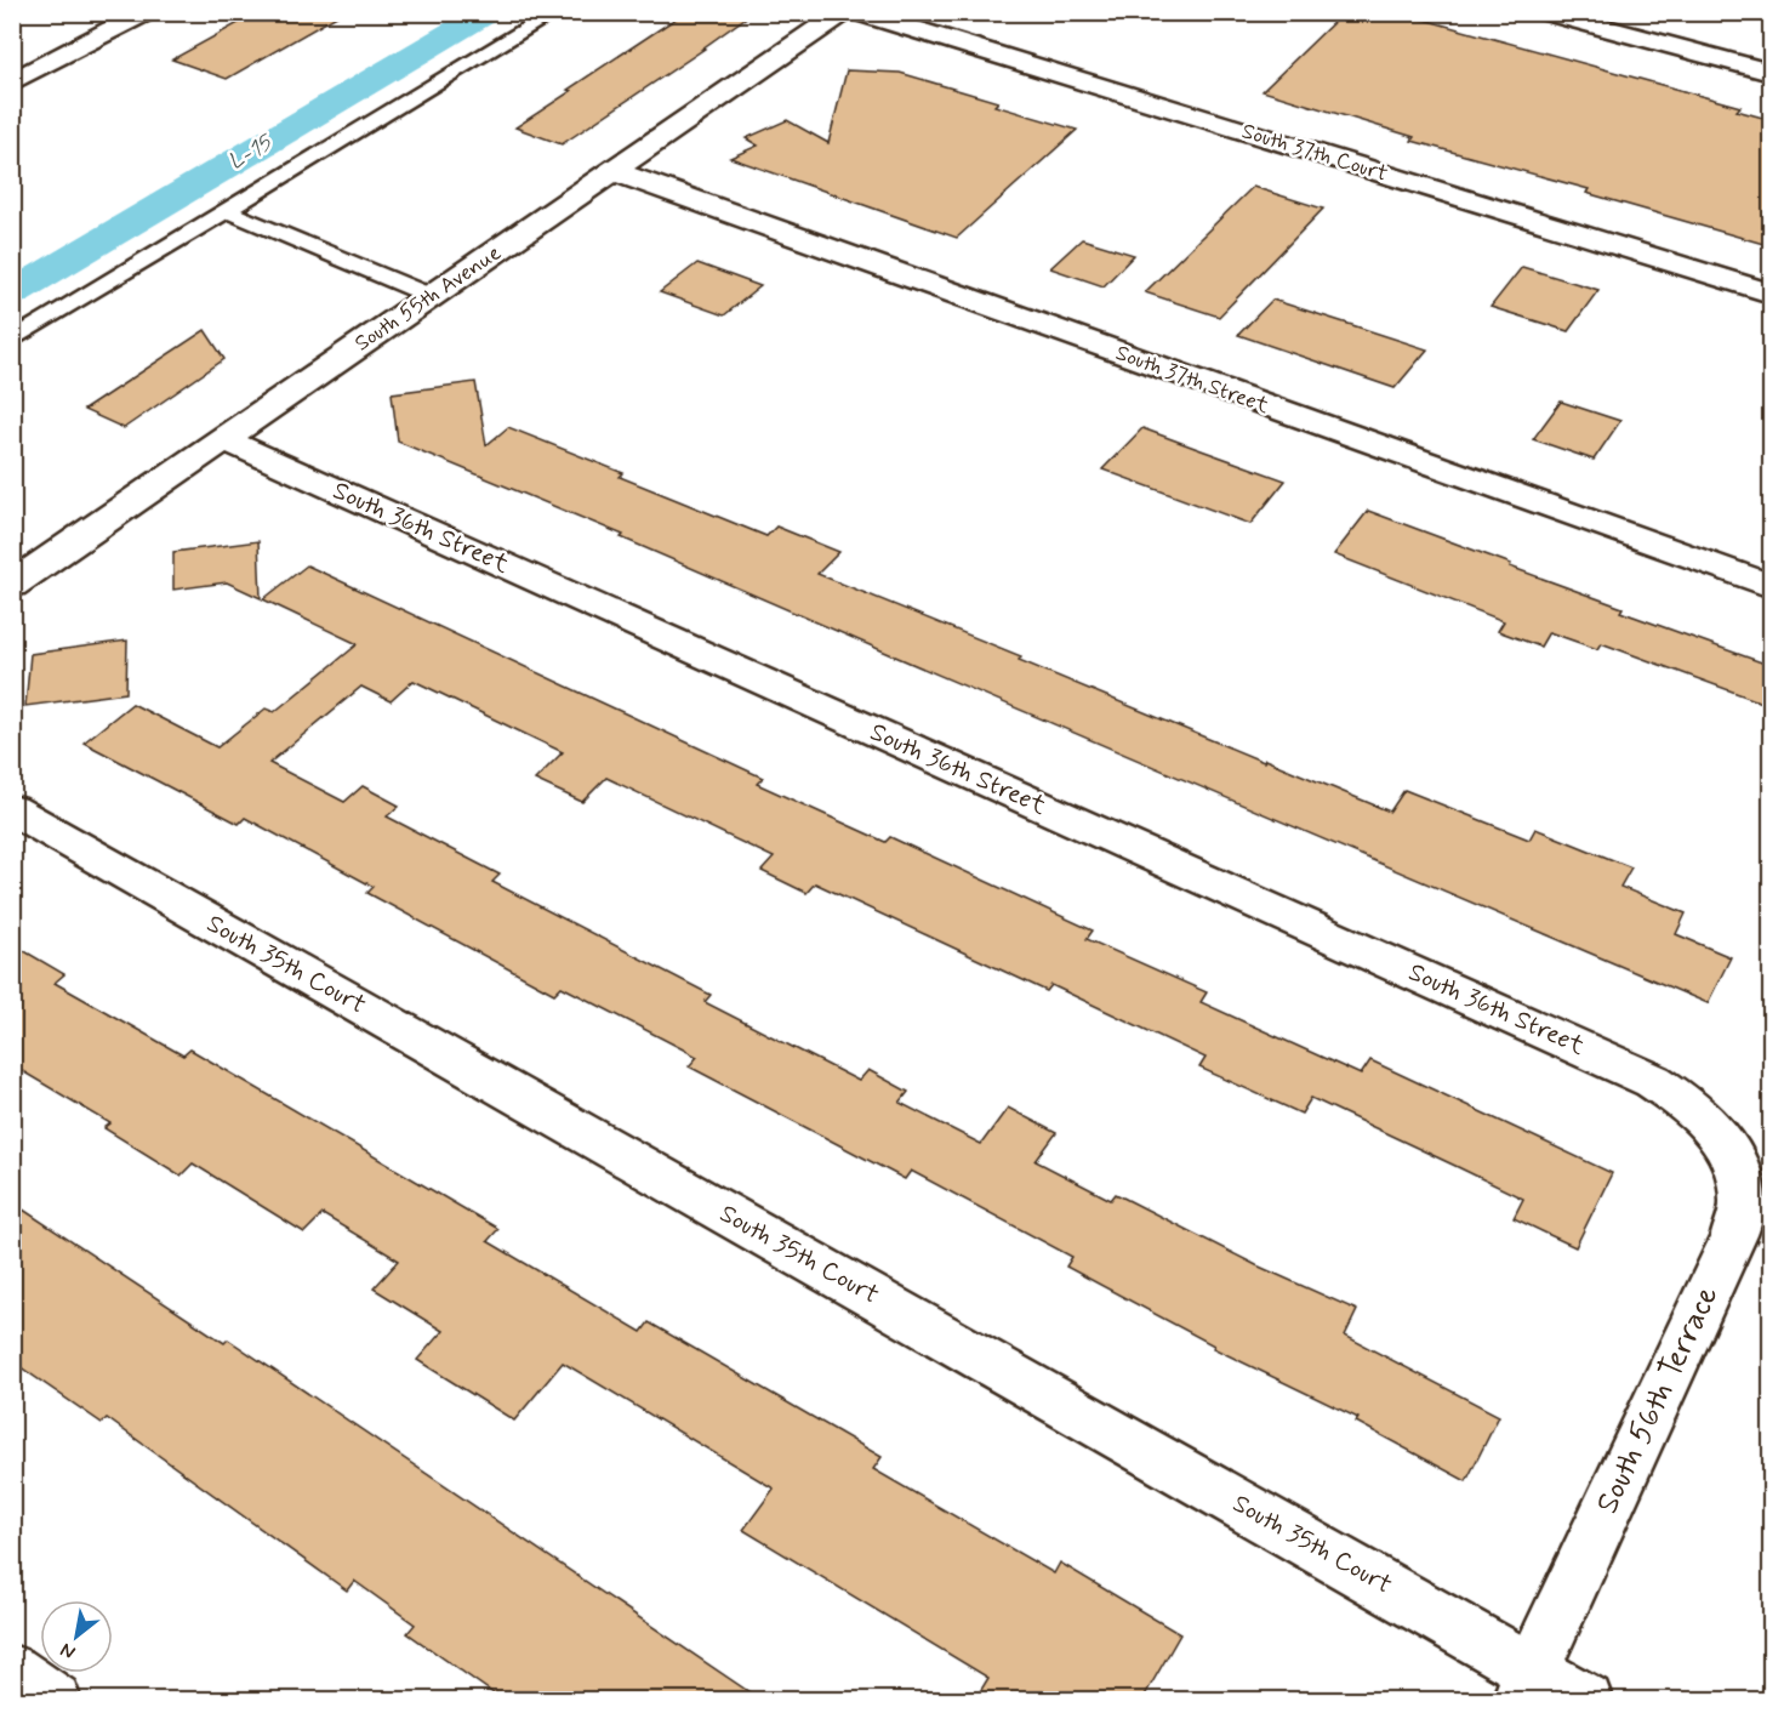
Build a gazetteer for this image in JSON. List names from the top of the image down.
{
  "streets": {
    "street": [
      "South 37th Court",
      "South 55th Avenue",
      "South 37th Street",
      "South 36th Street",
      "South 35th Court",
      "South 56th Terrace"
    ]
  },
  "crossings": [
    ["South 55th Avenue", "South 37th Street"],
    ["South 55th Avenue", "South 36th Street"],
    ["South 36th Street", "South 56th Terrace"],
    ["South 35th Court", "South 56th Terrace"]
  ],
  "water": ["L-15"],
  "north": "bottom left"
}
